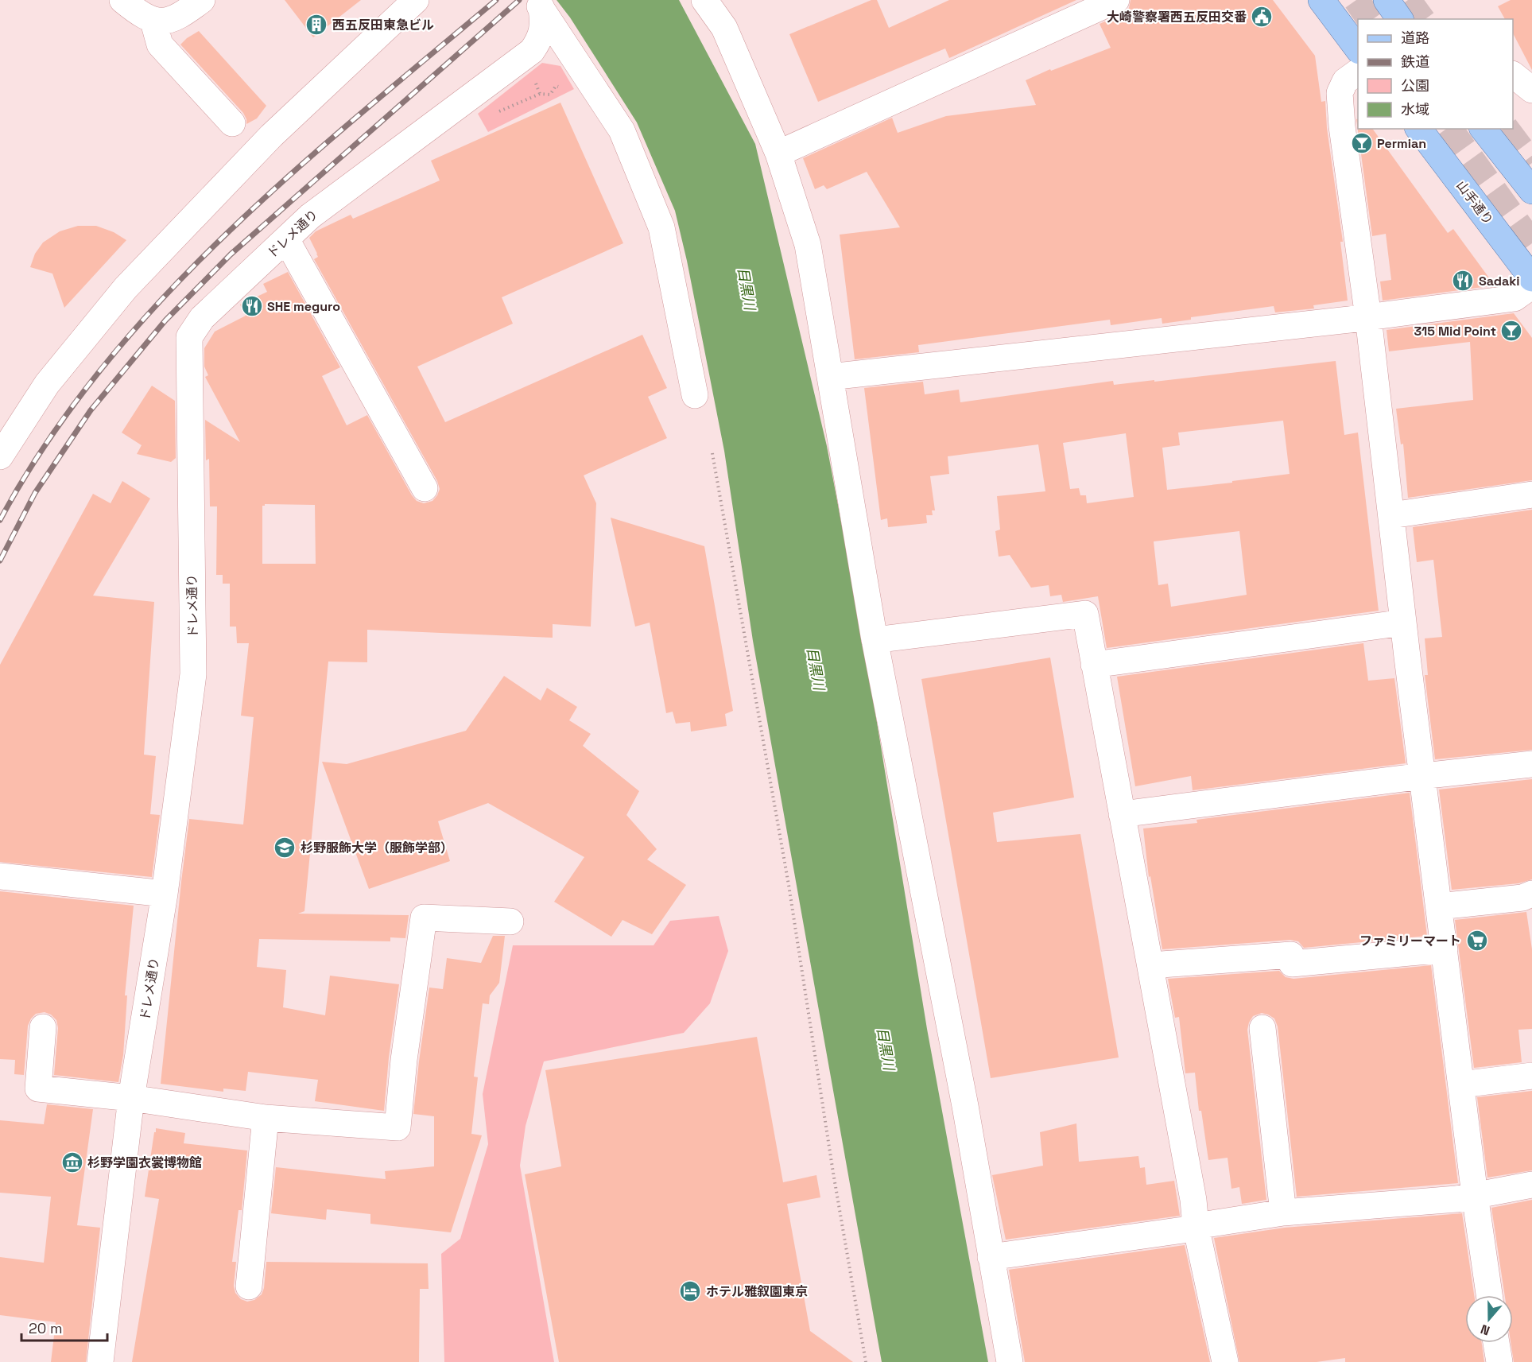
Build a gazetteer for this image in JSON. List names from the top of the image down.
{
  "streets": {
    "main road": ["山手通り"],
    "street": ["ドレメ通り"]
  },
  "water": ["目黒川"],
  "places": {
    "public building": ["大崎警察署西五反田交番"],
    "building": ["西五反田東急ビル"],
    "bar": ["Permian", "315 Mid Point"],
    "restaurant": ["Sadaki", "SHE meguro"],
    "school or university": ["杉野服飾大学（服飾学部）"],
    "supermarket": ["ファミリーマート"],
    "museum": ["杉野学園衣裳博物館"],
    "hotel": ["ホテル雅叙園東京"]
  },
  "legend": [
    "道路",
    "鉄道",
    "公園",
    "水域"
  ],
  "scale_bar": "20 m",
  "north": "bottom"
}
